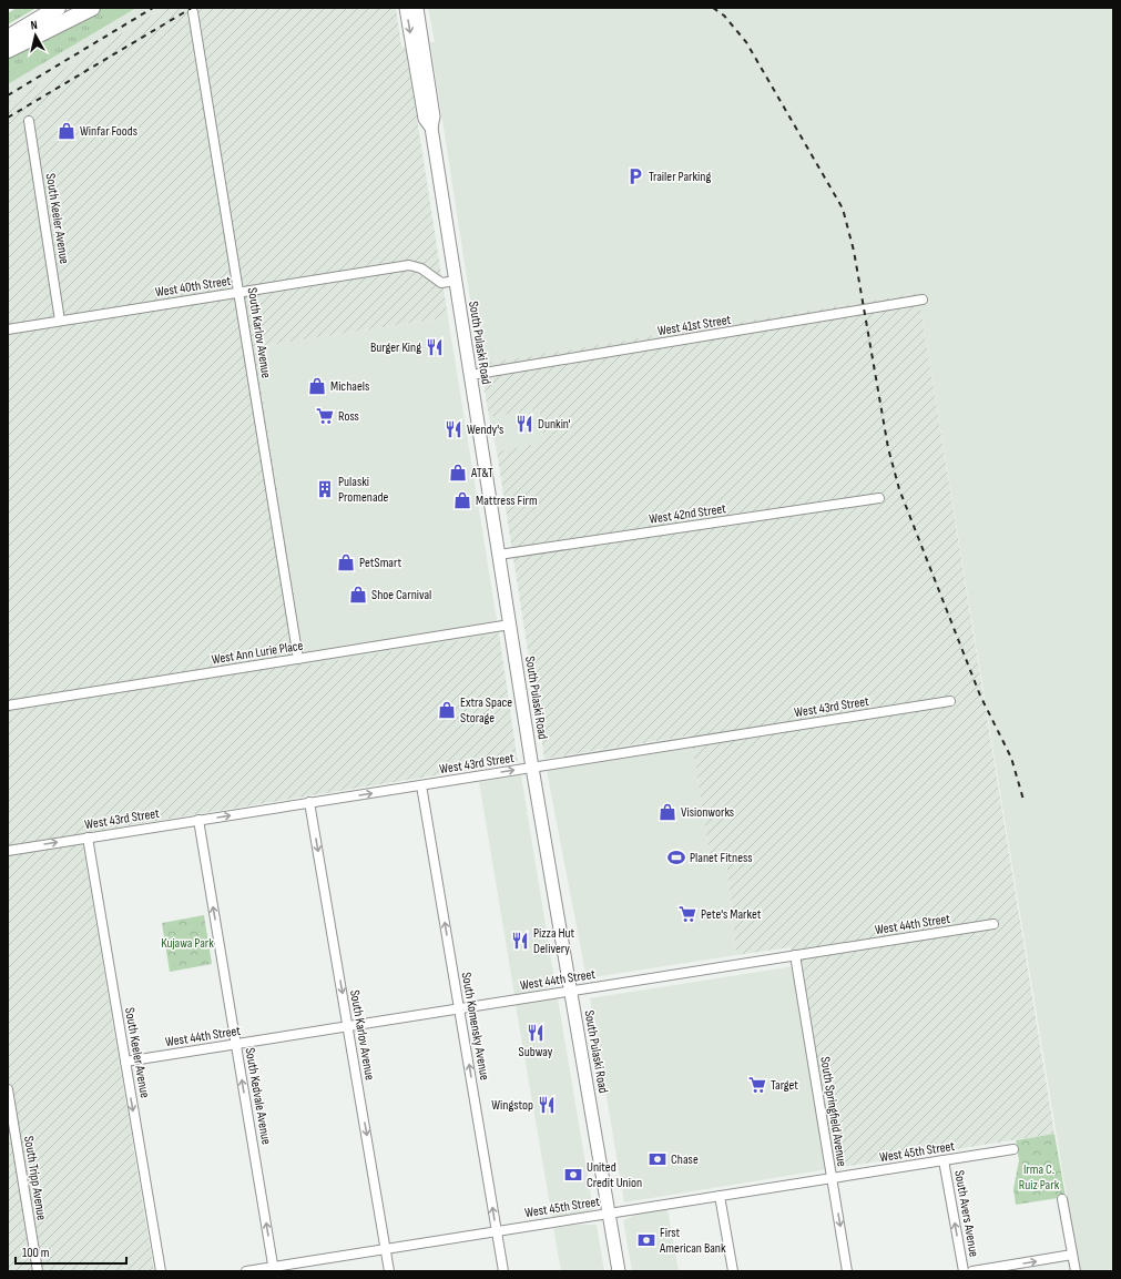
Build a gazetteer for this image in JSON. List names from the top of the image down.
{
  "streets": {
    "main road": ["South Pulaski Road"],
    "street": [
      "South Keeler Avenue",
      "West 40th Street",
      "West 41st Street",
      "South Karlov Avenue",
      "West 42nd Street",
      "West Ann Lurie Place",
      "West 43rd Street",
      "West 44th Street",
      "South Komensky Avenue",
      "South Kedvale Avenue",
      "South Springfield Avenue",
      "West 45th Street",
      "South Tripp Avenue",
      "South Avers Avenue"
    ]
  },
  "crossings": [
    ["South Keeler Avenue", "West 40th Street"],
    ["South Keeler Avenue", "West 43rd Street"],
    ["South Keeler Avenue", "West 44th Street"],
    ["West 40th Street", "South Karlov Avenue"],
    ["West 40th Street", "South Pulaski Road"],
    ["West 41st Street", "South Pulaski Road"],
    ["South Karlov Avenue", "West Ann Lurie Place"],
    ["South Karlov Avenue", "West 43rd Street"],
    ["South Karlov Avenue", "West 44th Street"],
    ["South Karlov Avenue", "West 45th Street"],
    ["South Pulaski Road", "West 42nd Street"],
    ["South Pulaski Road", "West Ann Lurie Place"],
    ["South Pulaski Road", "West 43rd Street"],
    ["South Pulaski Road", "West 44th Street"],
    ["South Pulaski Road", "West 45th Street"],
    ["West 43rd Street", "South Komensky Avenue"],
    ["West 43rd Street", "South Kedvale Avenue"],
    ["West 44th Street", "South Komensky Avenue"],
    ["West 44th Street", "South Kedvale Avenue"],
    ["West 44th Street", "South Springfield Avenue"],
    ["South Komensky Avenue", "West 45th Street"],
    ["South Kedvale Avenue", "West 45th Street"],
    ["South Springfield Avenue", "West 45th Street"],
    ["West 45th Street", "South Avers Avenue"]
  ],
  "one_way": [
    "South Karlov Avenue",
    "West 43rd Street",
    "South Komensky Avenue",
    "South Kedvale Avenue",
    "South Avers Avenue"
  ],
  "parks": ["Kujawa Park", "Irma C. Ruiz Park"],
  "places": {
    "shop": [
      "Winfar Foods",
      "Michaels",
      "AT&T",
      "Mattress Firm",
      "PetSmart",
      "Shoe Carnival",
      "Extra Space Storage",
      "Visionworks"
    ],
    "parking": ["Trailer Parking"],
    "restaurant": [
      "Burger King",
      "Dunkin'",
      "Wendy's",
      "Pizza Hut Delivery",
      "Subway",
      "Wingstop"
    ],
    "supermarket": ["Ross", "Pete's Market", "Target"],
    "building": ["Pulaski Promenade"],
    "sports": ["Planet Fitness"],
    "bank": ["Chase", "United Credit Union", "First American Bank"]
  },
  "scale_bar": "100 m",
  "north": "top"
}
